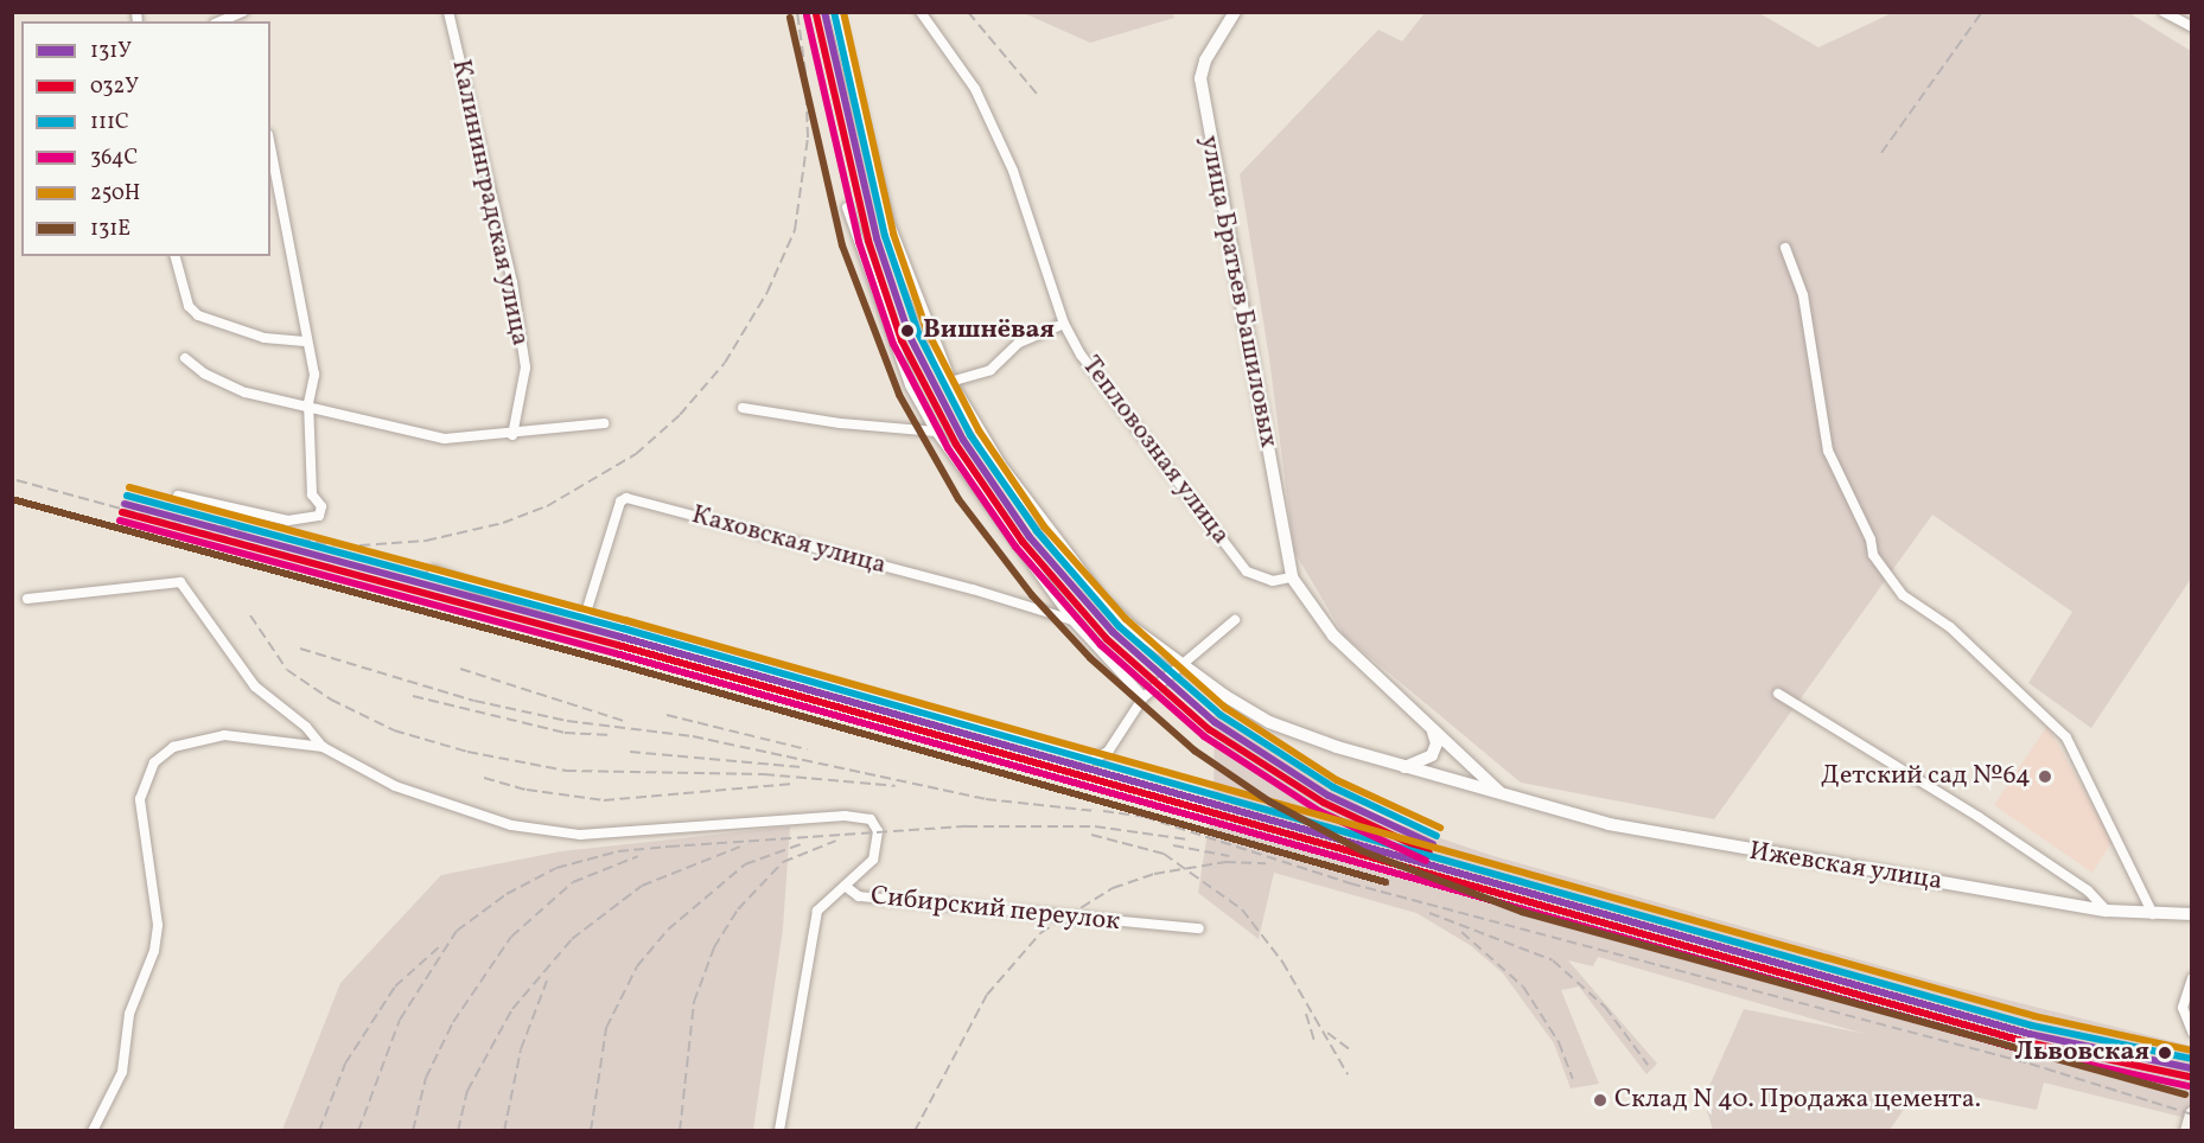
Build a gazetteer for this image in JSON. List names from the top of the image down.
{
  "streets": {
    "street": [
      "Калининградская улица",
      "улица Братьев Башиловых",
      "Тепловозная улица",
      "Каховская улица",
      "Ижевская улица",
      "Сибирский переулок"
    ]
  },
  "crossings": [
    ["улица Братьев Башиловых", "Тепловозная улица"]
  ],
  "places": [
    "Вишнёвая",
    "Детский сад №64",
    "Львовская",
    "Склад N 40. Продажа цемента."
  ],
  "lines": [
    "transit line 131У",
    "transit line 111С",
    "transit line 250Н",
    "transit line 032У",
    "transit line 364С",
    "transit line 131Е"
  ],
  "legend": [
    "131У",
    "032У",
    "111С",
    "364С",
    "250Н",
    "131Е"
  ]
}
